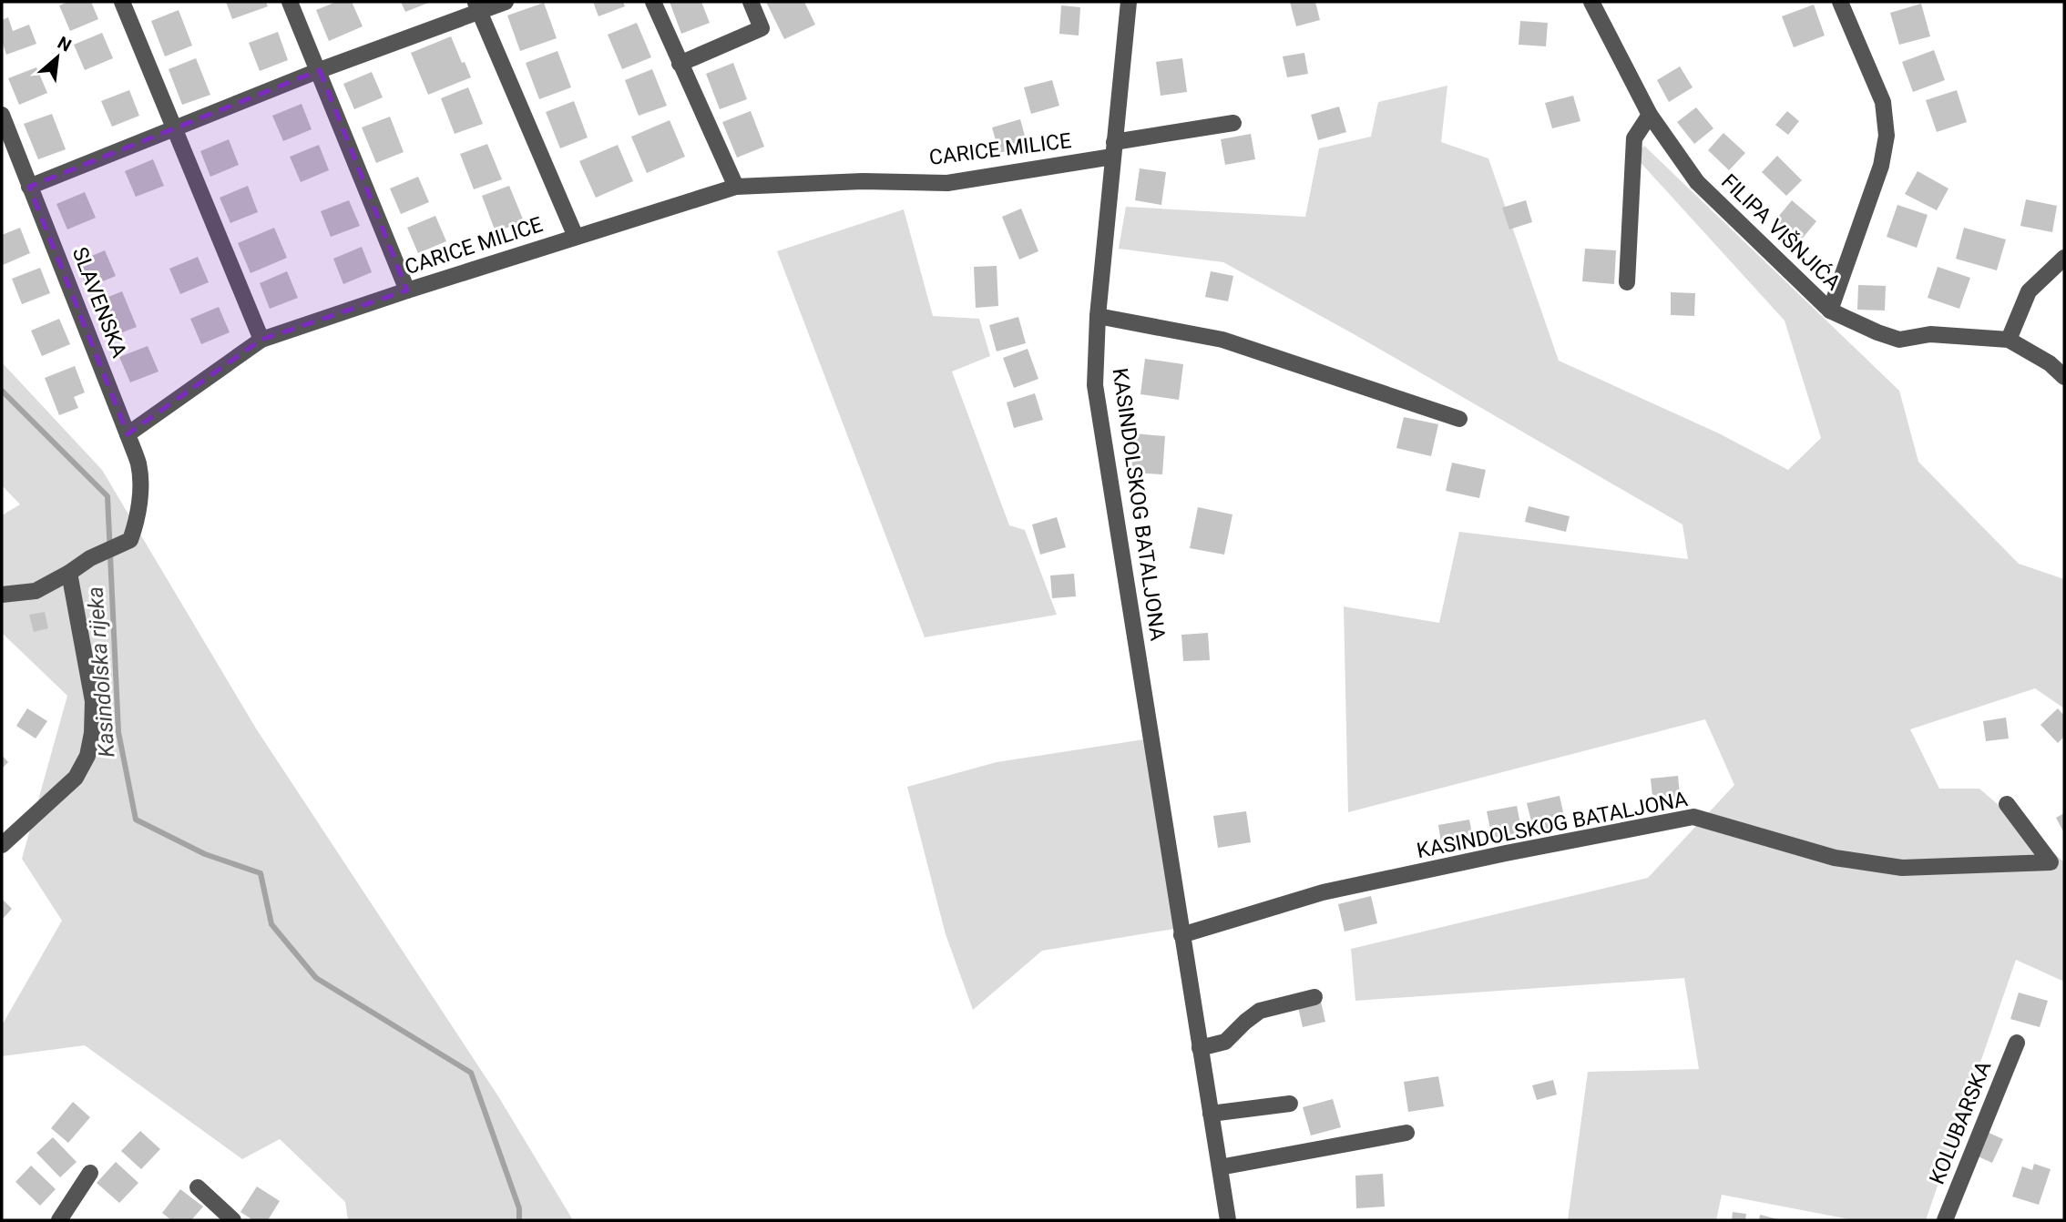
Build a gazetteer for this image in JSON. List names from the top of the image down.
{
  "streets": {
    "street": [
      "CARICE MILICE",
      "FILIPA VIŠNJIĆA",
      "SLAVENSKA",
      "KASINDOLSKOG BATALJONA",
      "KOLUBARSKA"
    ]
  },
  "crossings": [
    ["CARICE MILICE", "SLAVENSKA"],
    ["CARICE MILICE", "KASINDOLSKOG BATALJONA"]
  ],
  "water": ["Kasindolska rijeka"],
  "north": "top right"
}
